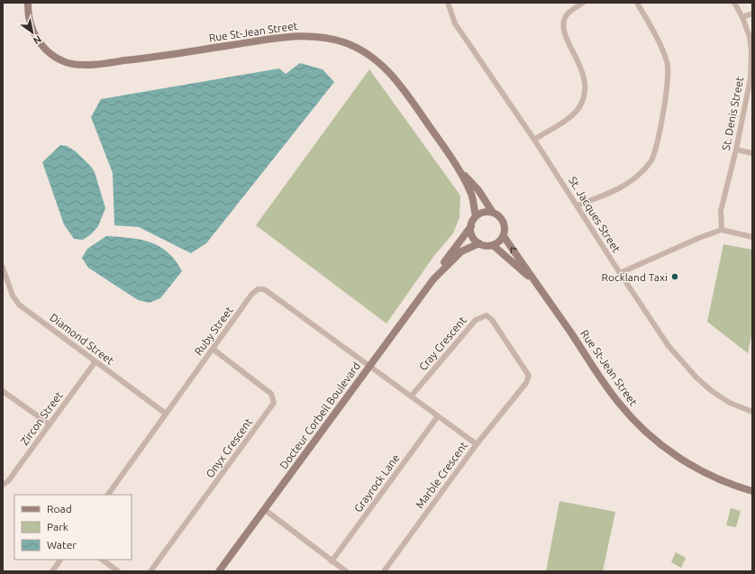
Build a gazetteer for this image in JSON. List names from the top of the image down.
{
  "streets": {
    "main road": ["Rue St-Jean Street", "Docteur Corbeil Boulevard"],
    "street": [
      "St. Denis Street",
      "St. Jacques Street",
      "Ruby Street",
      "Diamond Street",
      "Cray Crescent",
      "Zircon Street",
      "Onyx Crescent",
      "Marble Crescent",
      "Grayrock Lane"
    ]
  },
  "crossings": [
    ["Rue St-Jean Street", "Docteur Corbeil Boulevard"],
    ["Ruby Street", "Diamond Street"],
    ["Ruby Street", "Docteur Corbeil Boulevard"],
    ["Ruby Street", "Onyx Crescent"],
    ["Ruby Street", "Marble Crescent"],
    ["Diamond Street", "Zircon Street"],
    ["Cray Crescent", "Marble Crescent"],
    ["Docteur Corbeil Boulevard", "Marble Crescent"],
    ["Marble Crescent", "Grayrock Lane"]
  ],
  "places": ["Rockland Taxi"],
  "legend": ["Road", "Park", "Water"],
  "north": "bottom right"
}
